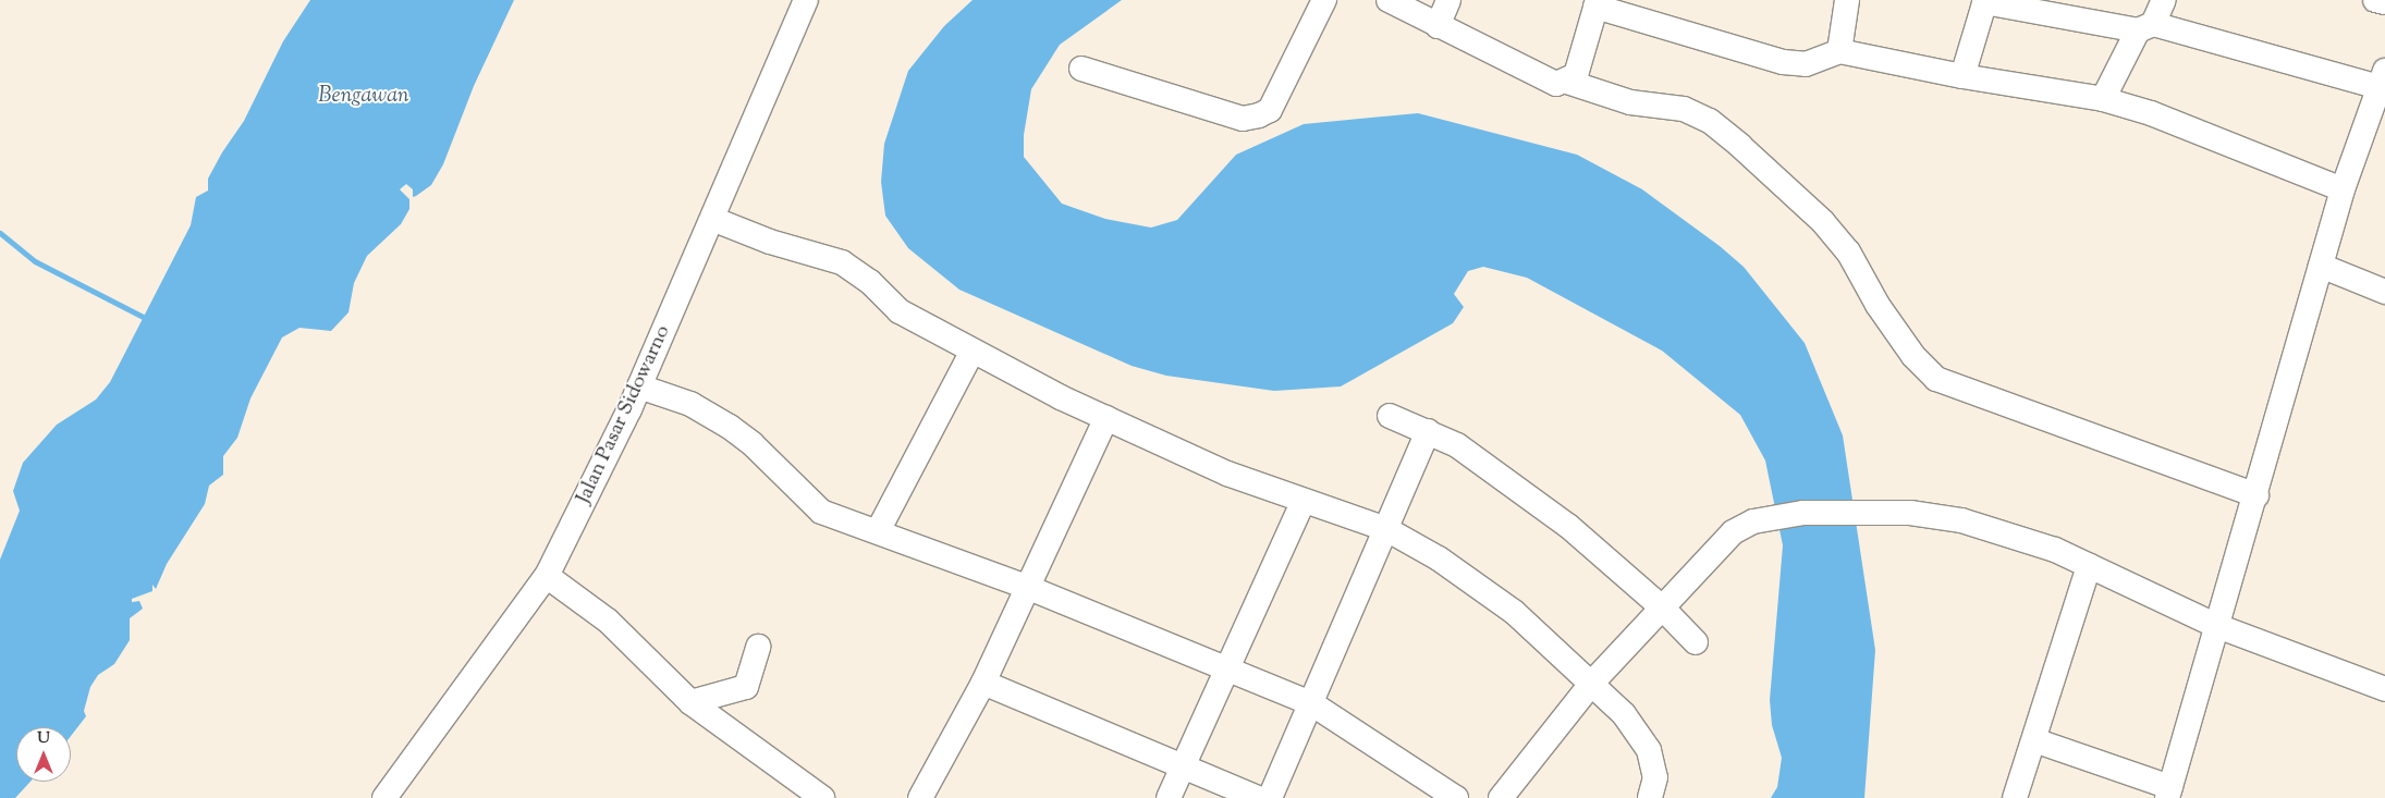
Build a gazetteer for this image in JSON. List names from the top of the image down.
{
  "streets": {
    "street": ["Jalan Pasar Sidowarno"]
  },
  "water": ["Bengawan"],
  "north": "top"
}
